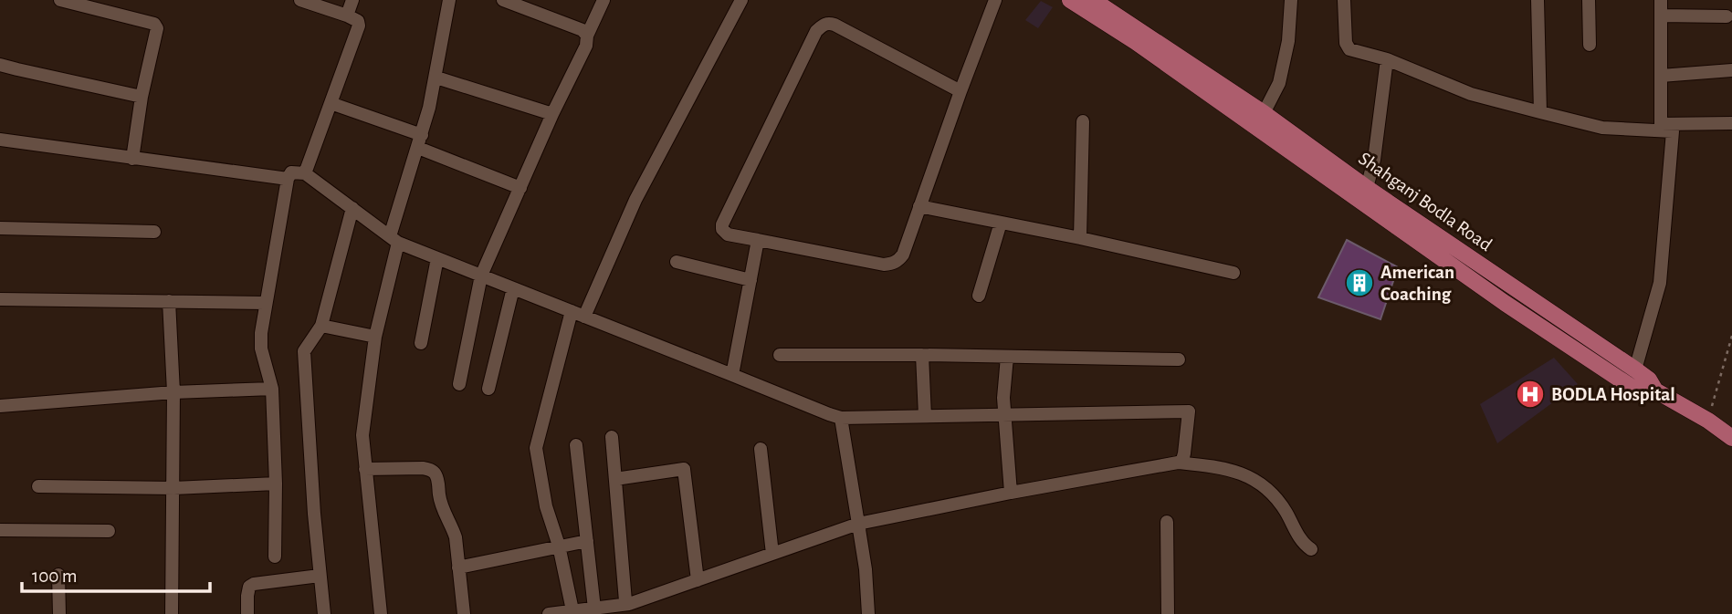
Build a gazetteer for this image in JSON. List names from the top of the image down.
{
  "streets": {
    "main road": ["Shahganj Bodla Road"]
  },
  "places": {
    "building": ["American Coaching"],
    "hospital": ["BODLA Hospital"]
  },
  "scale_bar": "100 m"
}
